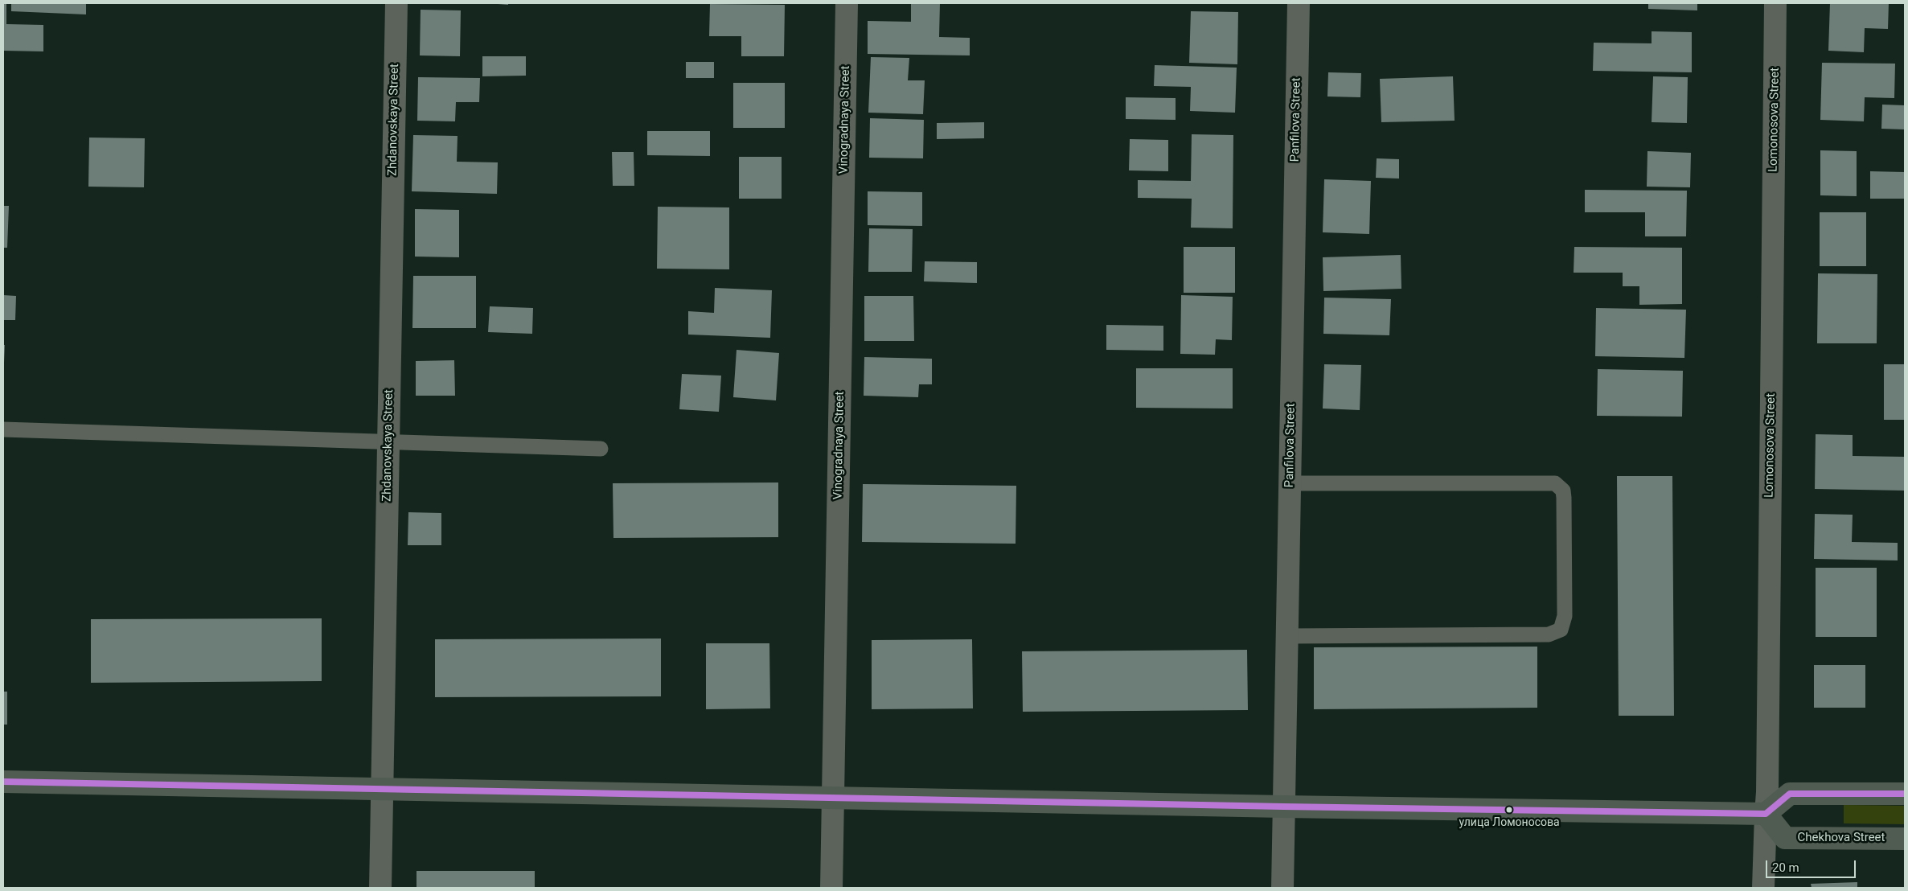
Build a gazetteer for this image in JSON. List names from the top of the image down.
{
  "streets": {
    "main road": ["Chekhova Street"],
    "street": [
      "Zhdanovskaya Street",
      "Vinogradnaya Street",
      "Panfilova Street",
      "Lomonosova Street"
    ]
  },
  "crossings": [
    ["Lomonosova Street", "Chekhova Street"]
  ],
  "places": ["улица Ломоносова"],
  "scale_bar": "20 m"
}
